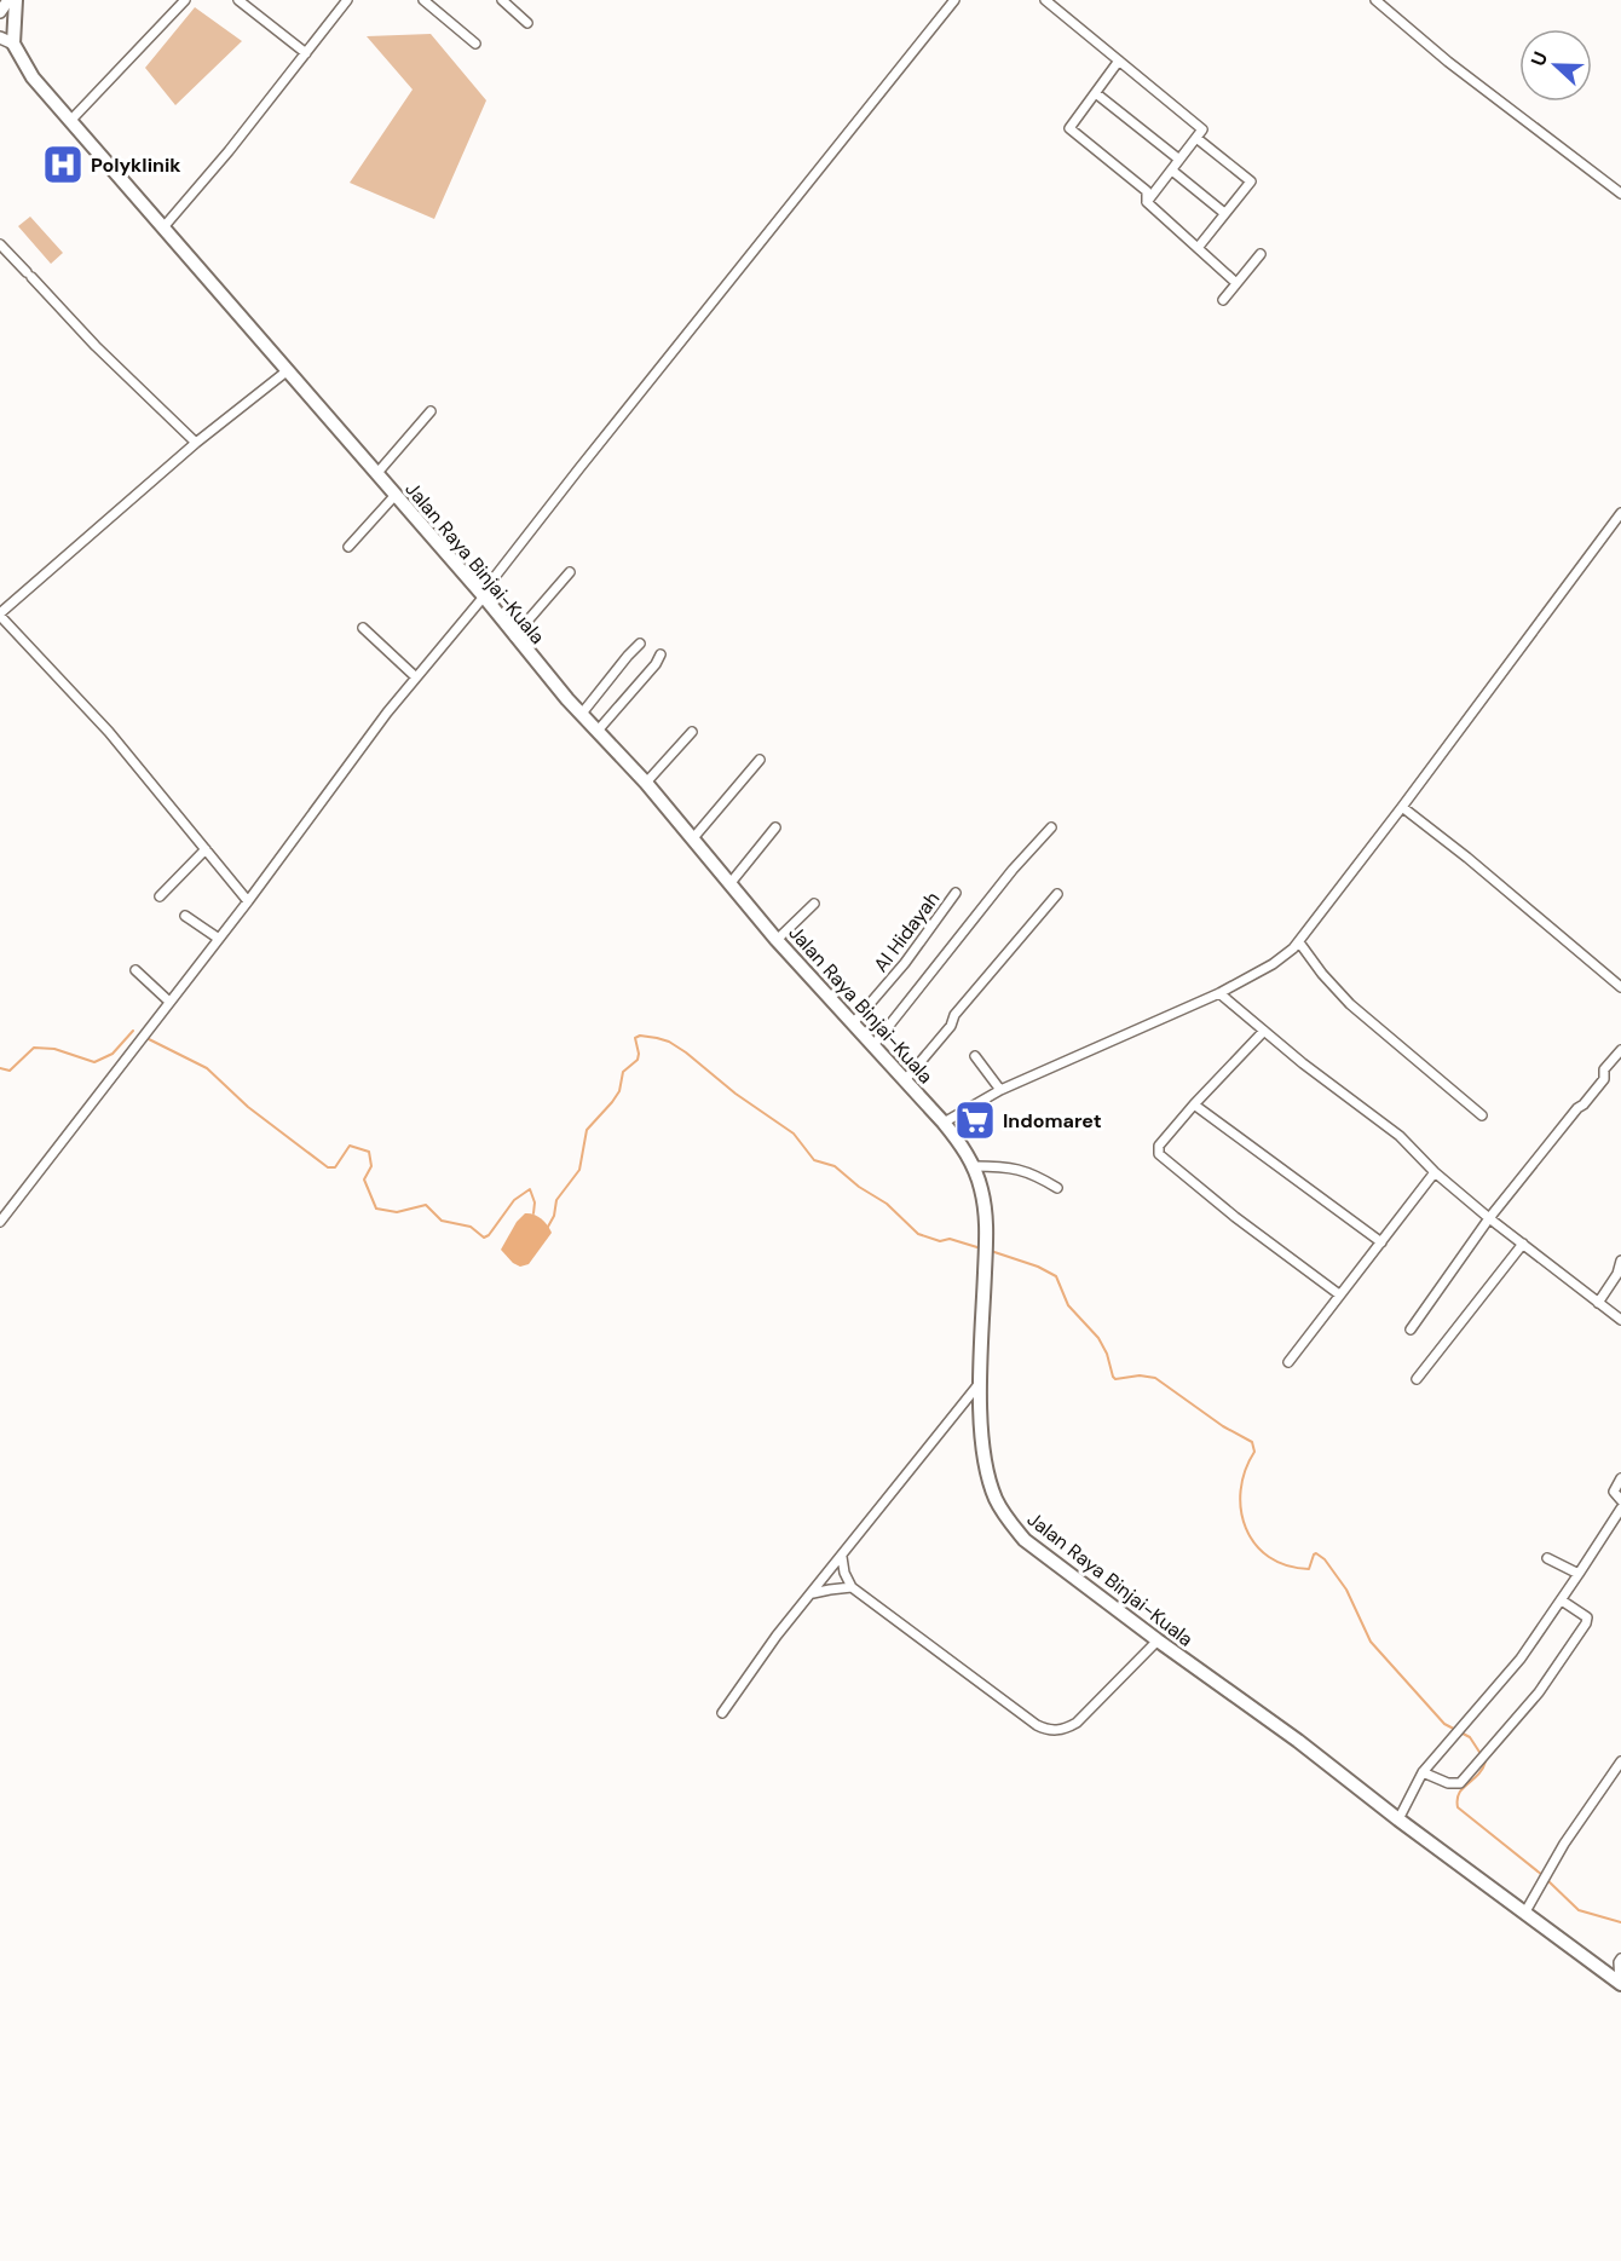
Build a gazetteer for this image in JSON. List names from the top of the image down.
{
  "streets": {
    "main road": ["Jalan Raya Binjai-Kuala"],
    "street": ["Al Hidayah"]
  },
  "crossings": [
    ["Jalan Raya Binjai-Kuala", "Al Hidayah"]
  ],
  "places": {
    "hospital": ["Polyklinik"],
    "supermarket": ["Indomaret"]
  },
  "north": "left"
}
